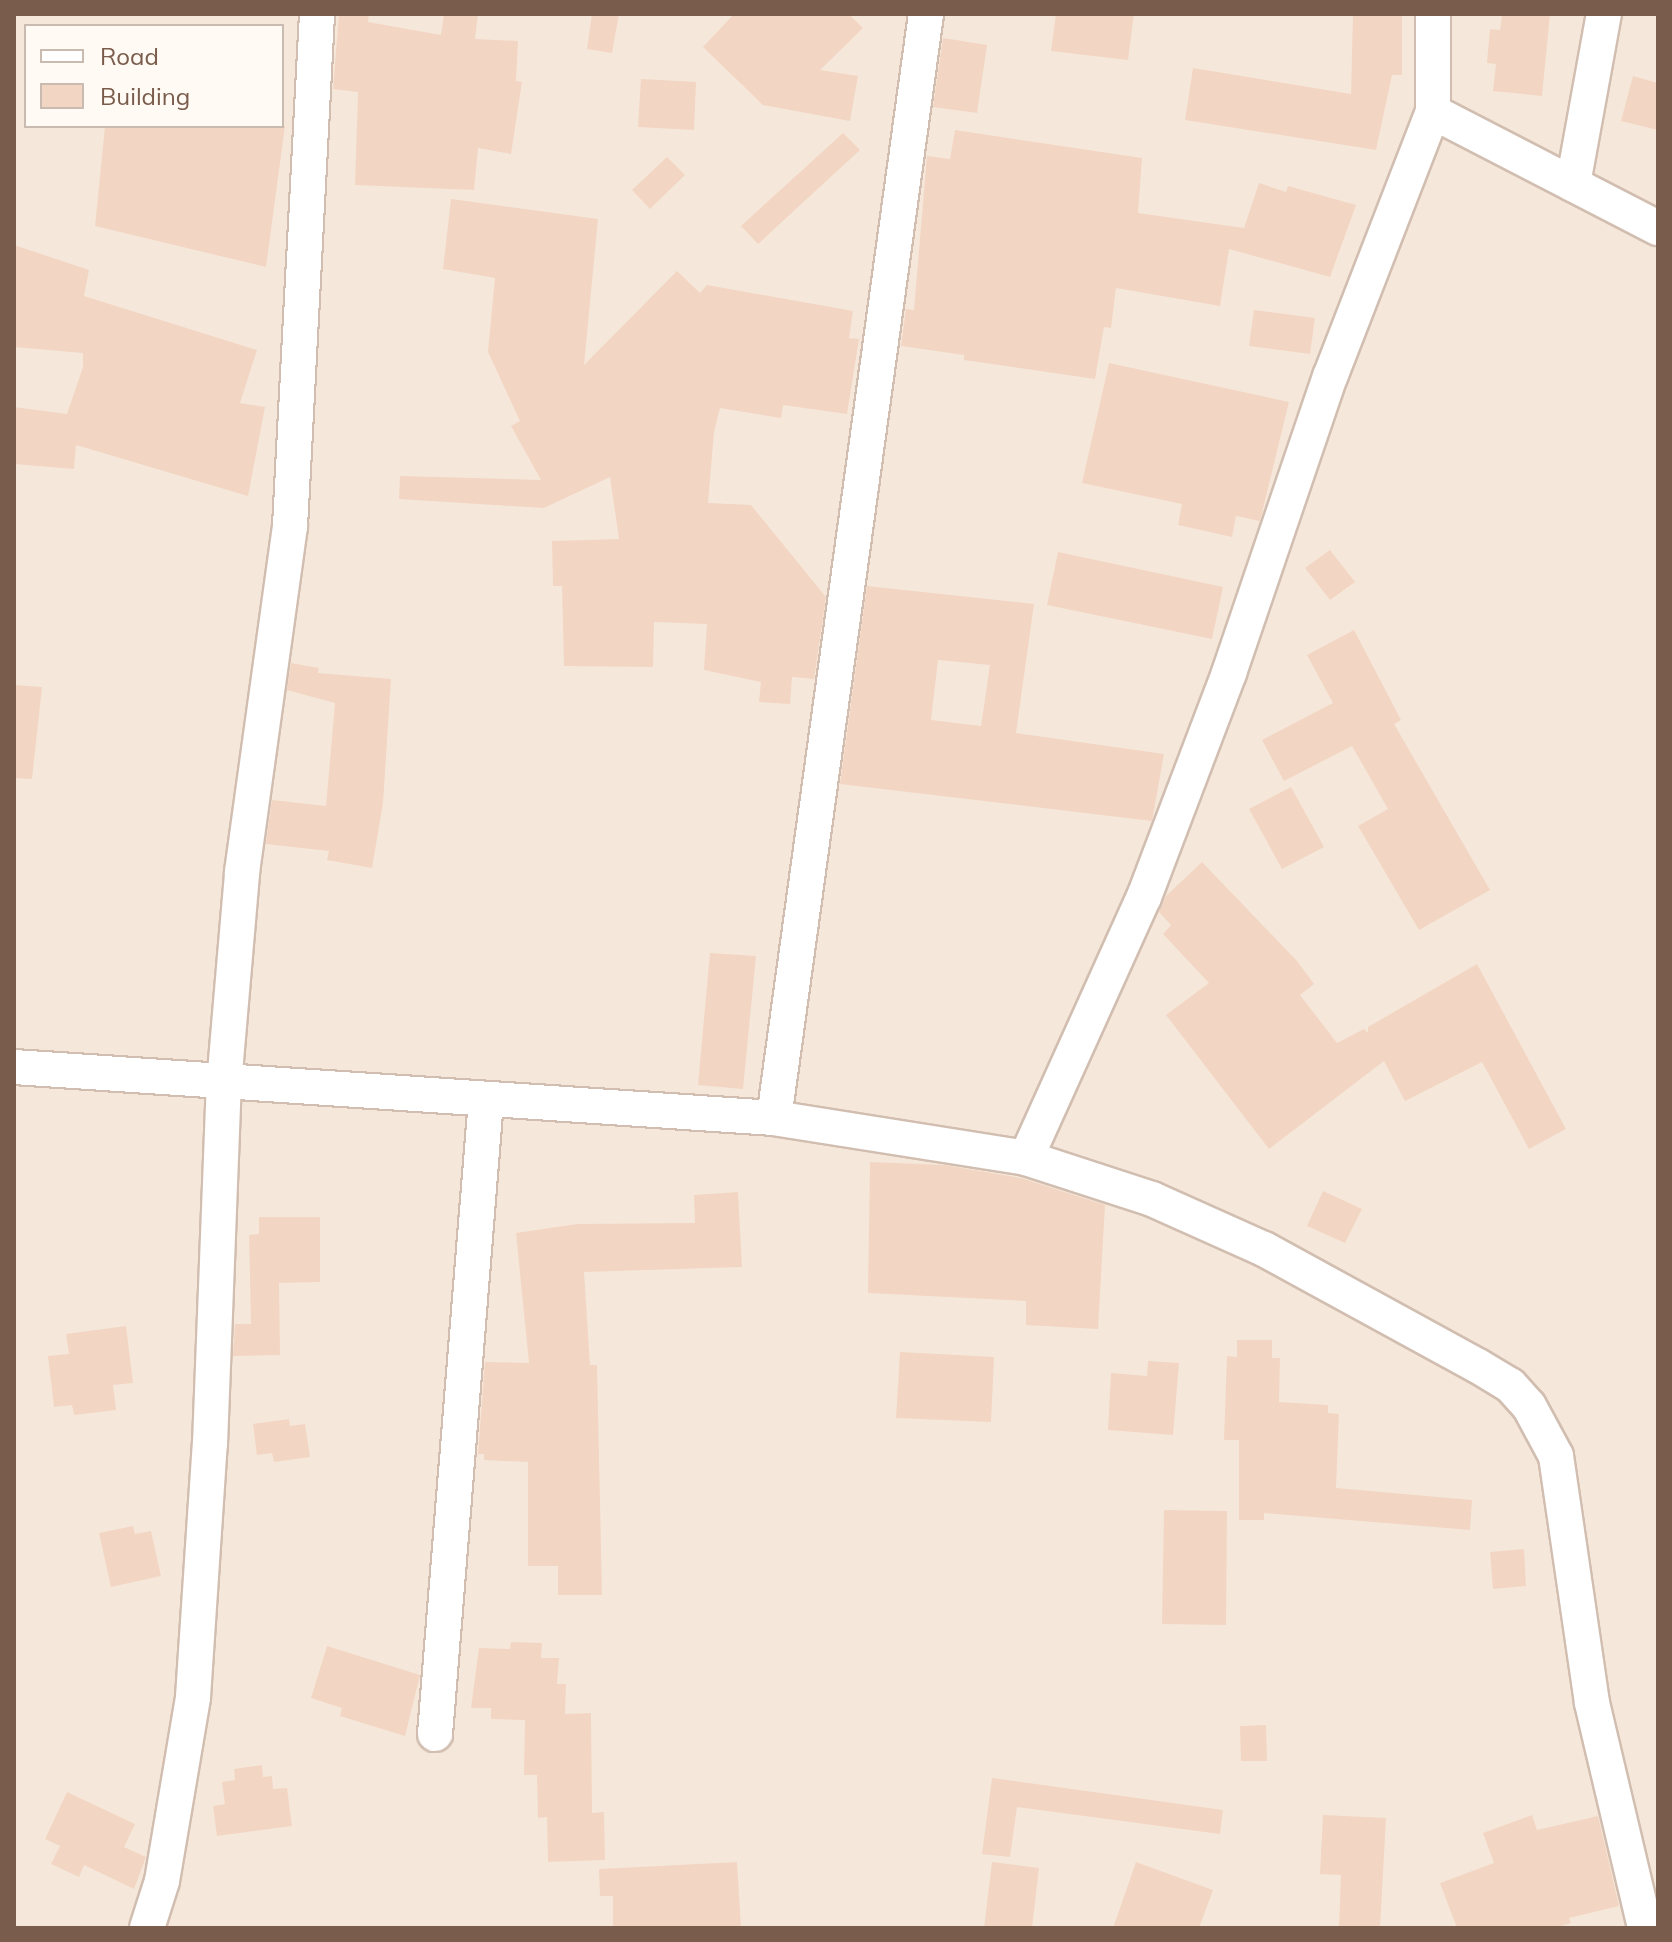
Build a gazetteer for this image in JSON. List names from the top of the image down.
{
  "legend": ["Road", "Building"]
}
